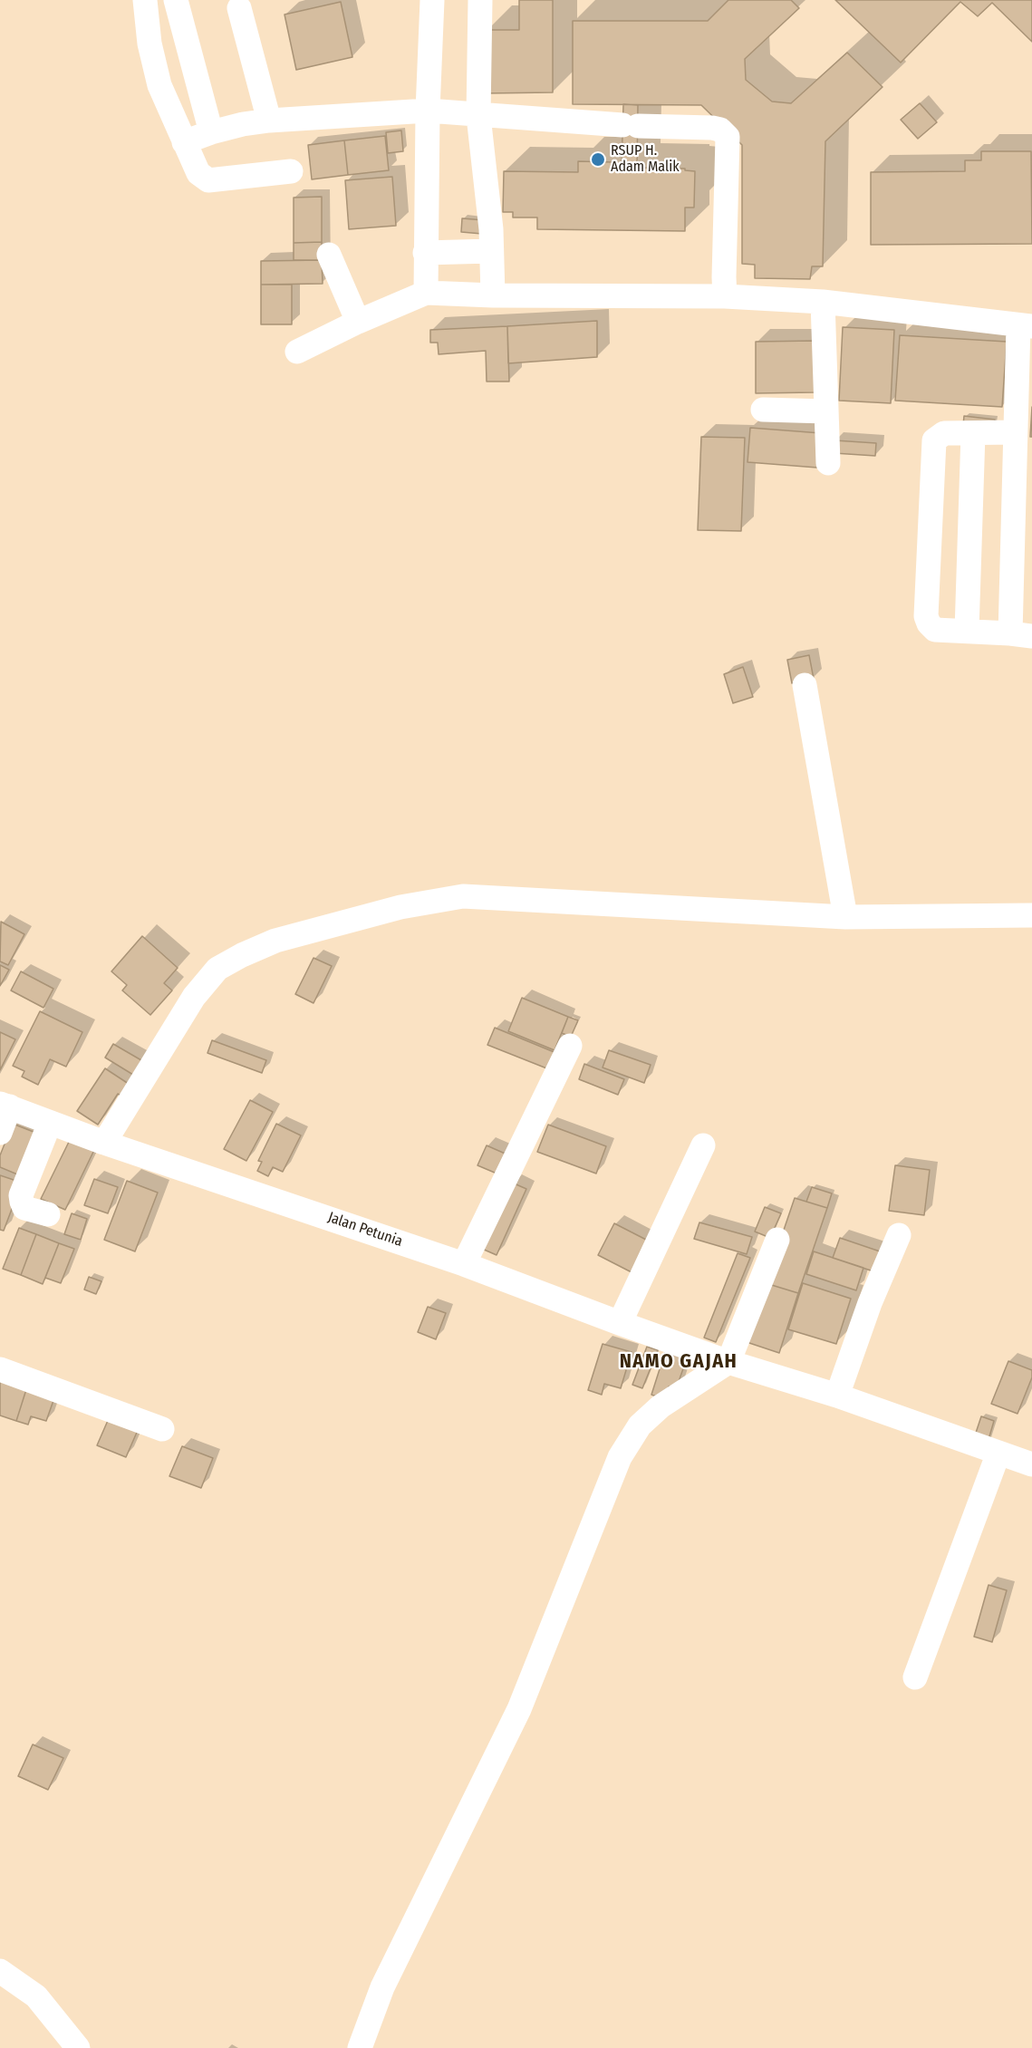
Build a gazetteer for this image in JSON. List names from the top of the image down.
{
  "streets": {
    "street": ["Jalan Petunia"]
  },
  "districts": ["NAMO GAJAH"],
  "places": ["RSUP H. Adam Malik"]
}
